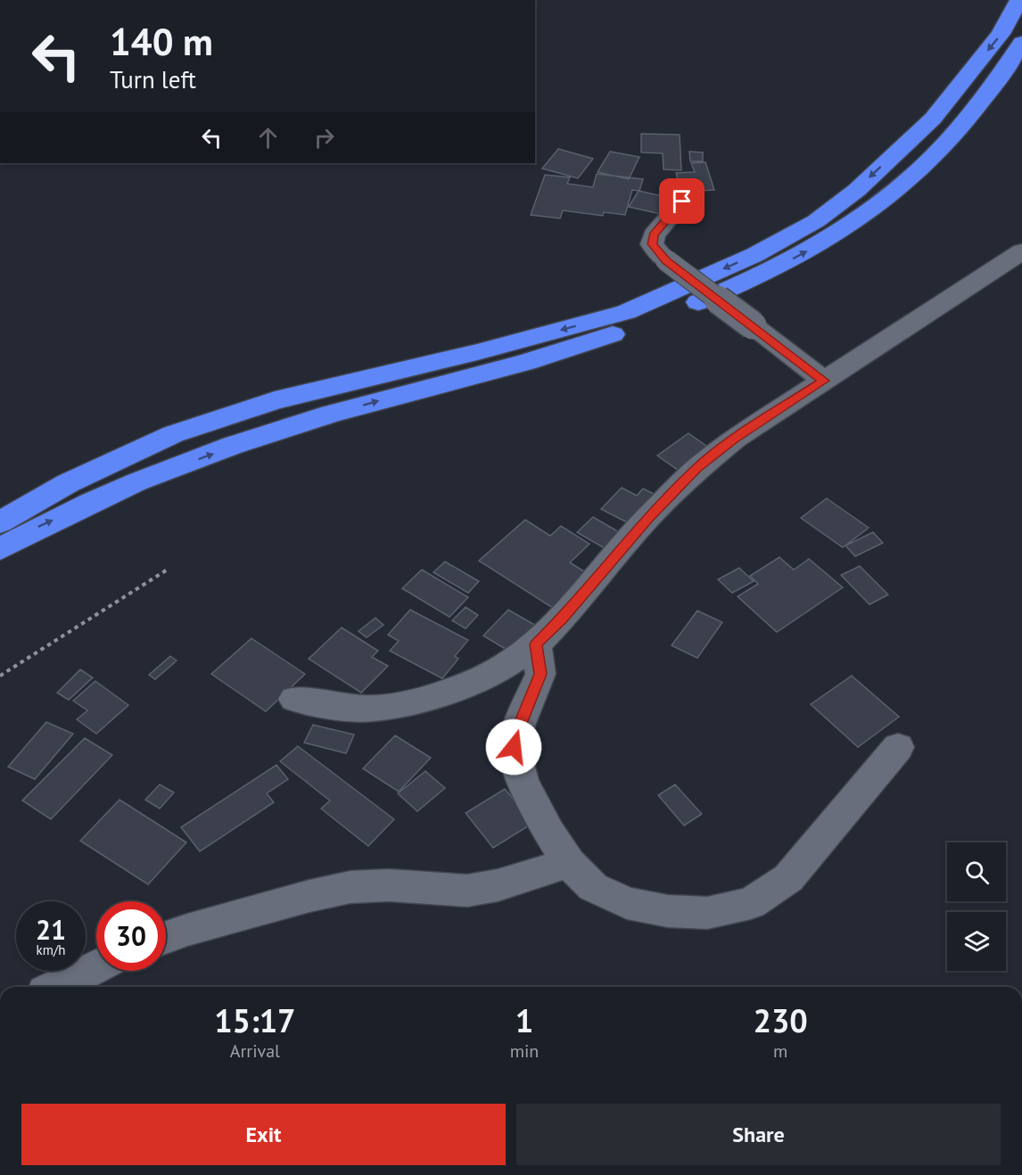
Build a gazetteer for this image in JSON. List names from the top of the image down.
{
  "page": {
    "turn": ["140 m", "Turn left"],
    "speed": "21 km/h",
    "limit": "30",
    "eta": [
      "15:17",
      "Arrival",
      "1",
      "min",
      "230",
      "m"
    ],
    "buttons": ["Exit", "Share"]
  }
}
